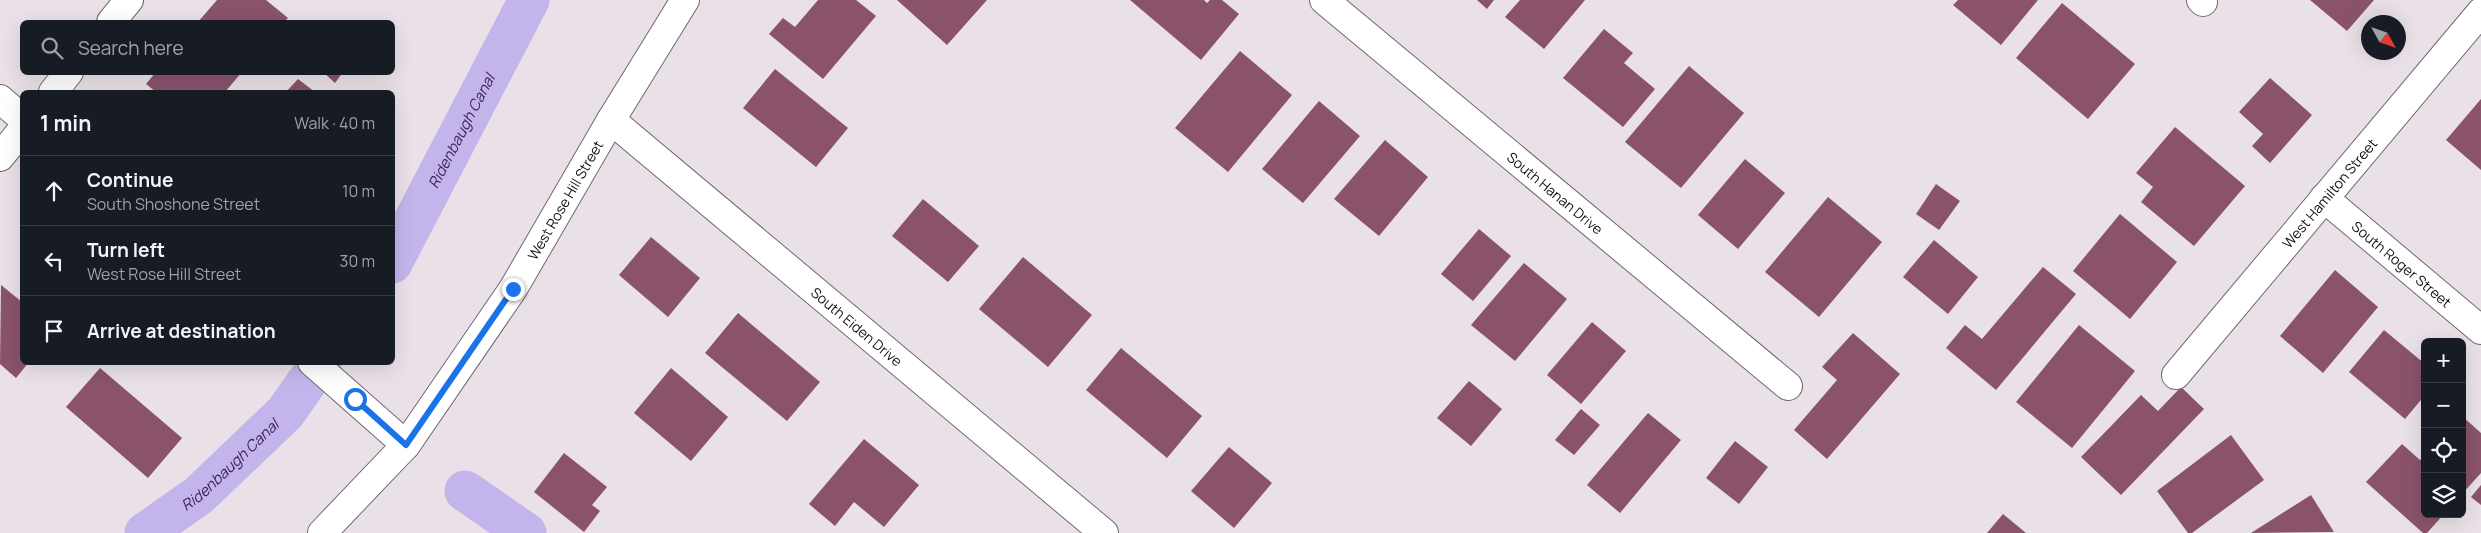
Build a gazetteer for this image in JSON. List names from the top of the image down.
{
  "streets": {
    "street": [
      "South Hanan Drive",
      "West Hamilton Street",
      "West Rose Hill Street",
      "South Roger Street",
      "South Eiden Drive"
    ]
  },
  "crossings": [
    ["West Hamilton Street", "South Roger Street"],
    ["West Rose Hill Street", "South Eiden Drive"]
  ],
  "water": ["Ridenbaugh Canal"],
  "north": "bottom right",
  "page": {
    "search": "Search here",
    "heading": ["1 min", "Walk · 40 m"],
    "list": [
      ["Continue", "South Shoshone Street", "10 m"],
      ["Turn left", "West Rose Hill Street", "30 m"],
      "Arrive at destination"
    ],
    "map_buttons": ["+", "−"]
  }
}
